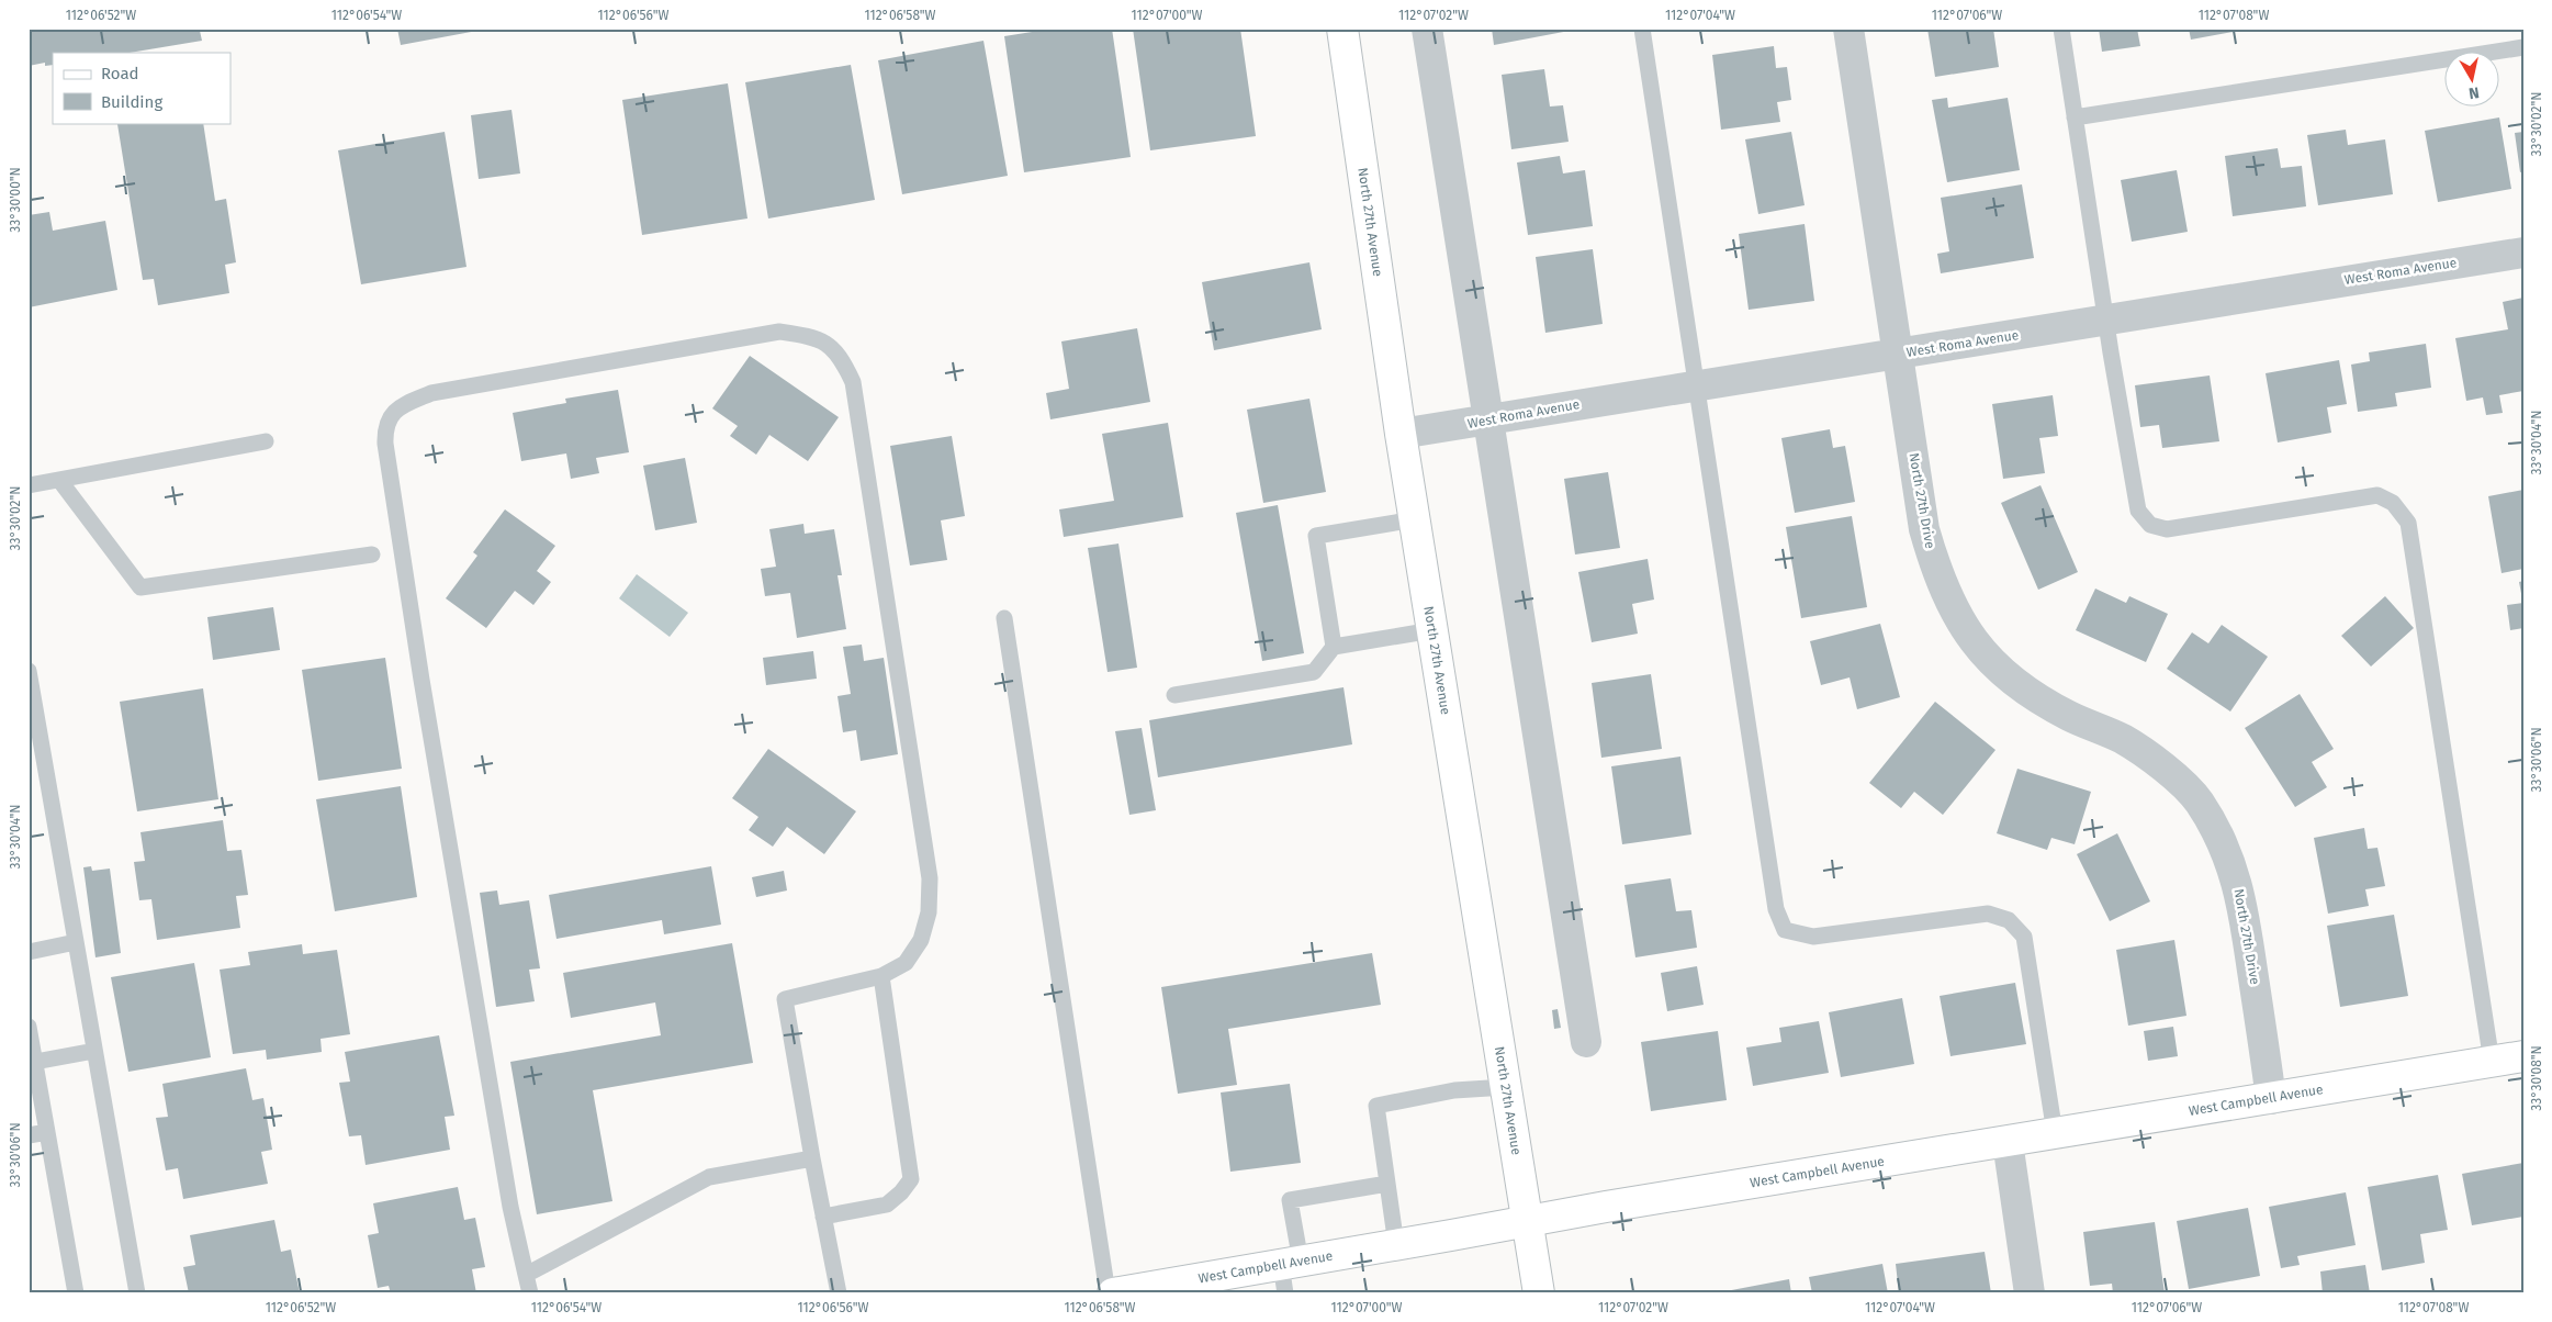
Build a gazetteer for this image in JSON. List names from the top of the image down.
{
  "streets": {
    "street": [
      "North 27th Avenue",
      "West Roma Avenue",
      "North 27th Drive",
      "West Campbell Avenue"
    ]
  },
  "crossings": [
    ["North 27th Avenue", "West Roma Avenue"],
    ["North 27th Avenue", "West Campbell Avenue"],
    ["West Roma Avenue", "North 27th Drive"],
    ["North 27th Drive", "West Campbell Avenue"]
  ],
  "legend": ["Road", "Building"],
  "north": "bottom",
  "coordinates": [
    "112°06'52\"W",
    "112°06'54\"W",
    "112°06'56\"W",
    "112°06'58\"W",
    "112°07'00\"W",
    "112°07'02\"W",
    "112°07'04\"W",
    "112°07'06\"W",
    "112°07'08\"W",
    "33°30'02\"N",
    "33°30'00\"N",
    "33°30'04\"N",
    "33°30'06\"N",
    "33°30'08\"N"
  ]
}
